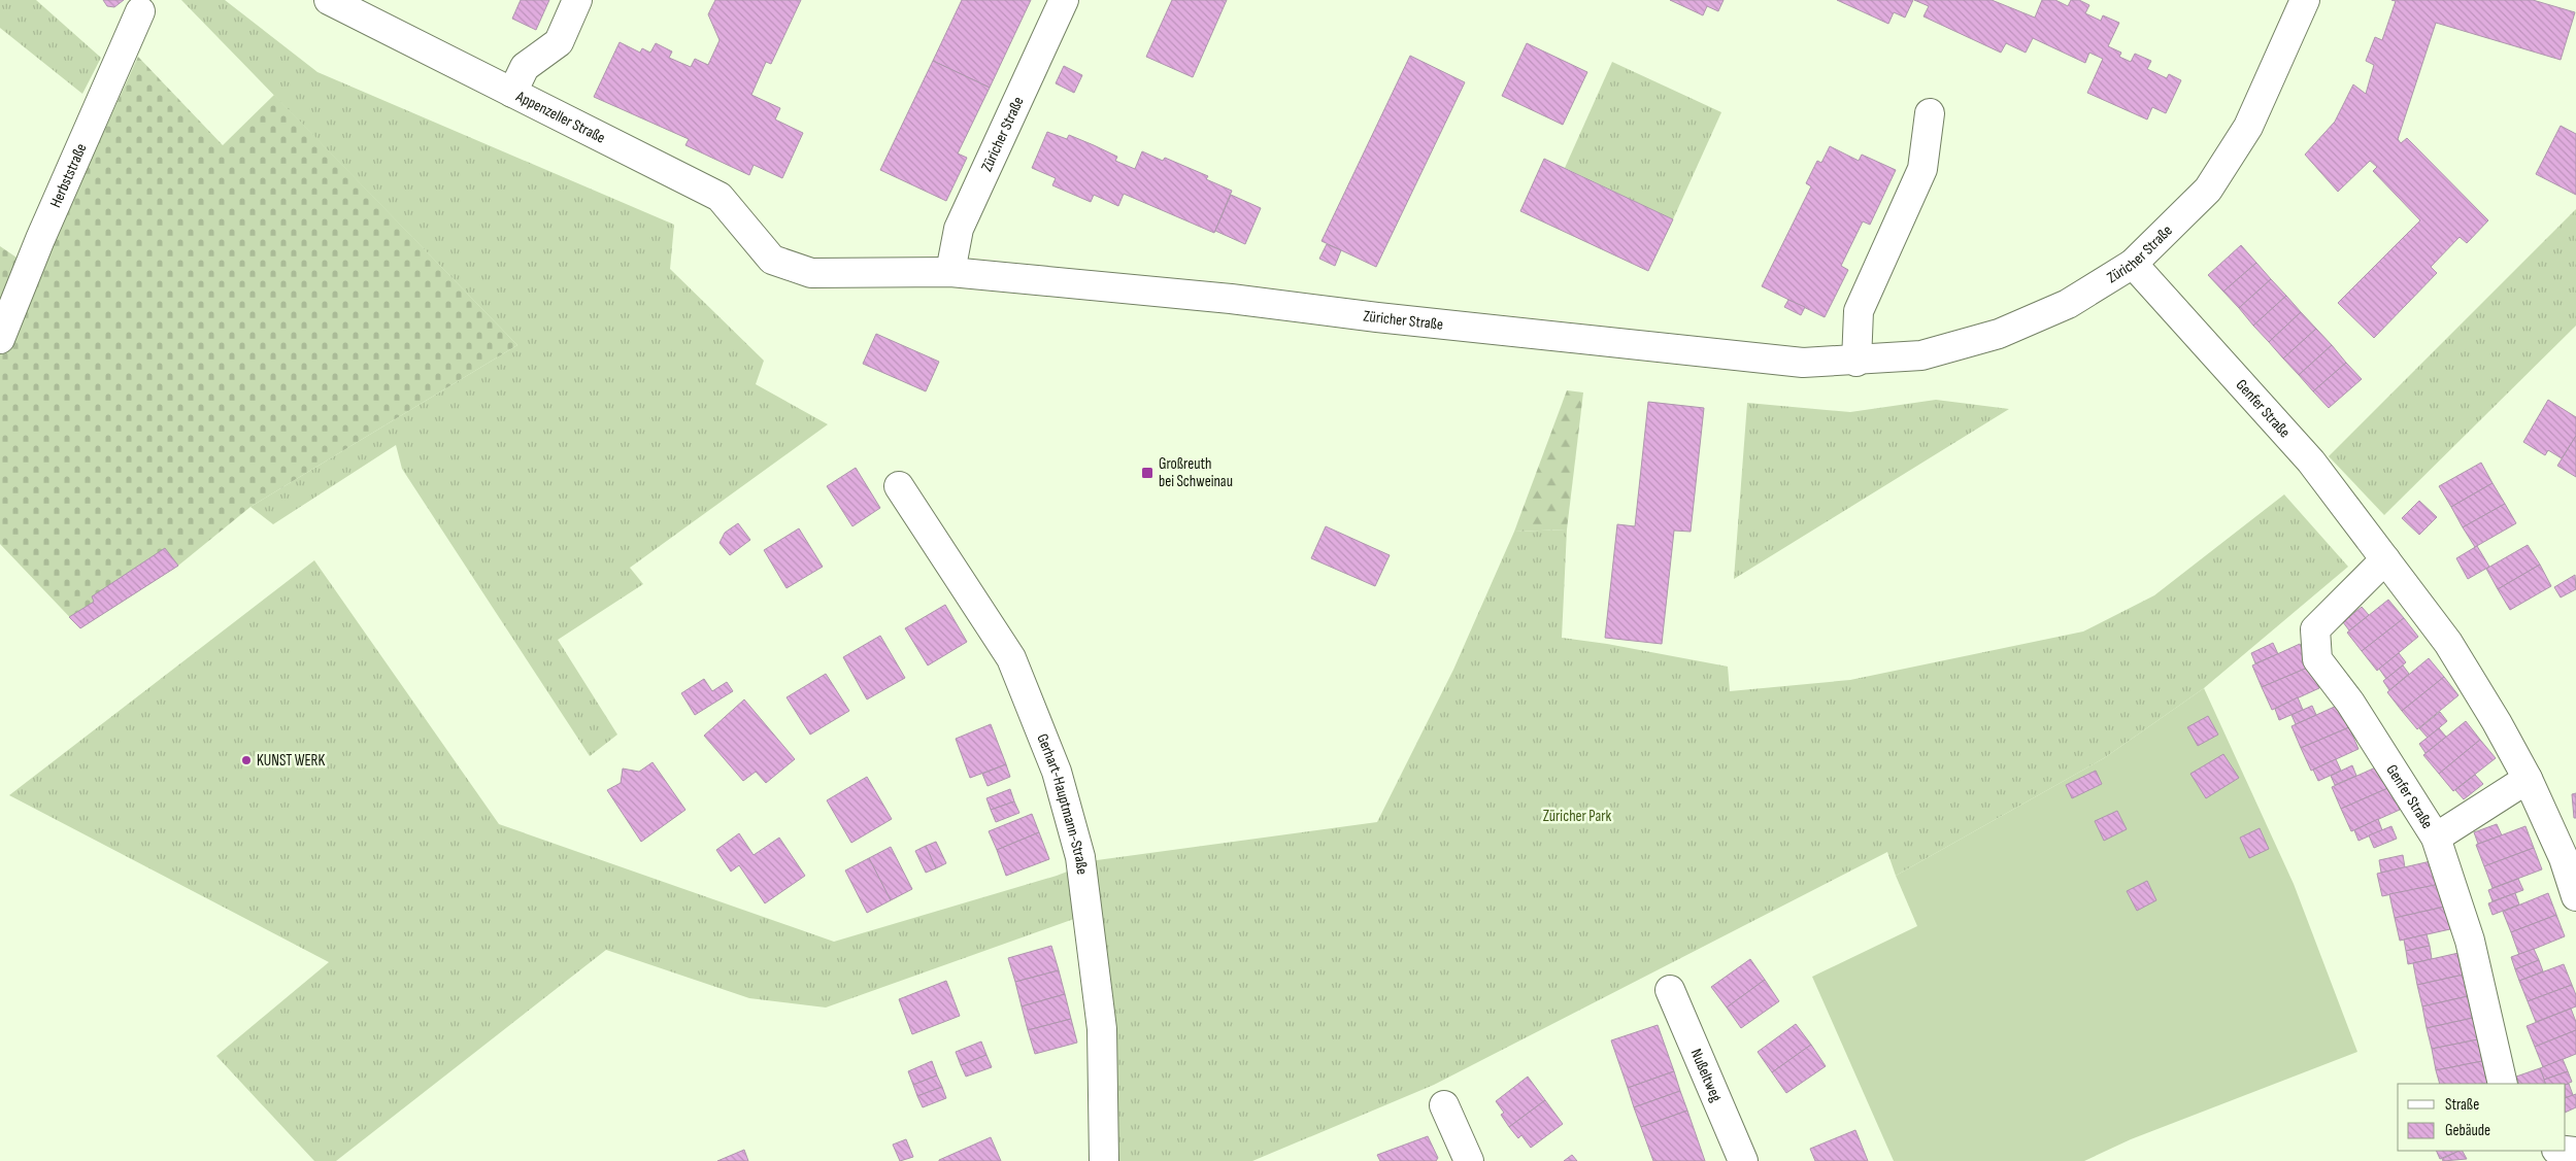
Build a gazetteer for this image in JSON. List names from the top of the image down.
{
  "streets": {
    "street": [
      "Appenzeller Straße",
      "Züricher Straße",
      "Herbststraße",
      "Genfer Straße",
      "Gerhart-Hauptmann-Straße",
      "Nußeltweg"
    ]
  },
  "crossings": [
    ["Appenzeller Straße", "Züricher Straße"],
    ["Züricher Straße", "Genfer Straße"]
  ],
  "parks": ["Züricher Park"],
  "places": {
    "transit": ["Großreuth bei Schweinau"],
    "other": ["KUNST WERK"]
  },
  "legend": ["Straße", "Gebäude"]
}
